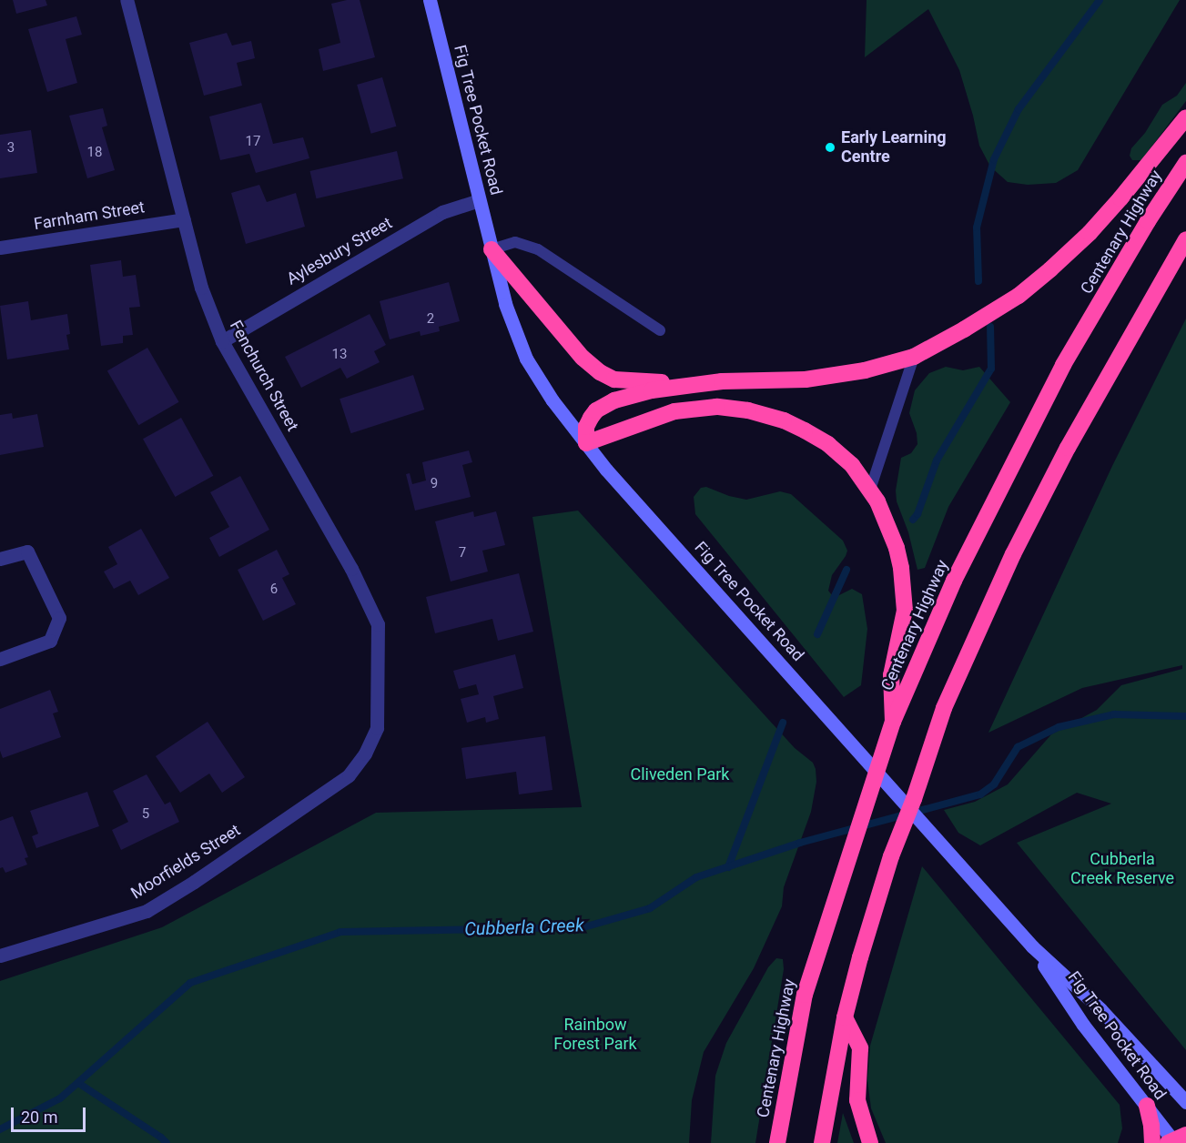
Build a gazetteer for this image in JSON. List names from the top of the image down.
{
  "streets": {
    "highway": ["Centenary Highway"],
    "main road": ["Fig Tree Pocket Road"],
    "street": [
      "Farnham Street",
      "Aylesbury Street",
      "Fenchurch Street",
      "Moorfields Street"
    ]
  },
  "crossings": [
    ["Fig Tree Pocket Road", "Aylesbury Street"],
    ["Farnham Street", "Fenchurch Street"],
    ["Aylesbury Street", "Fenchurch Street"],
    ["Fenchurch Street", "Moorfields Street"]
  ],
  "water": ["Cubberla Creek"],
  "parks": ["Cliveden Park", "Cubberla Creek Reserve", "Rainbow Forest Park"],
  "places": ["Early Learning Centre"],
  "house_numbers": [
    "17",
    "3",
    "18",
    "2",
    "13",
    "9",
    "7",
    "6",
    "5"
  ],
  "scale_bar": "20 m"
}
